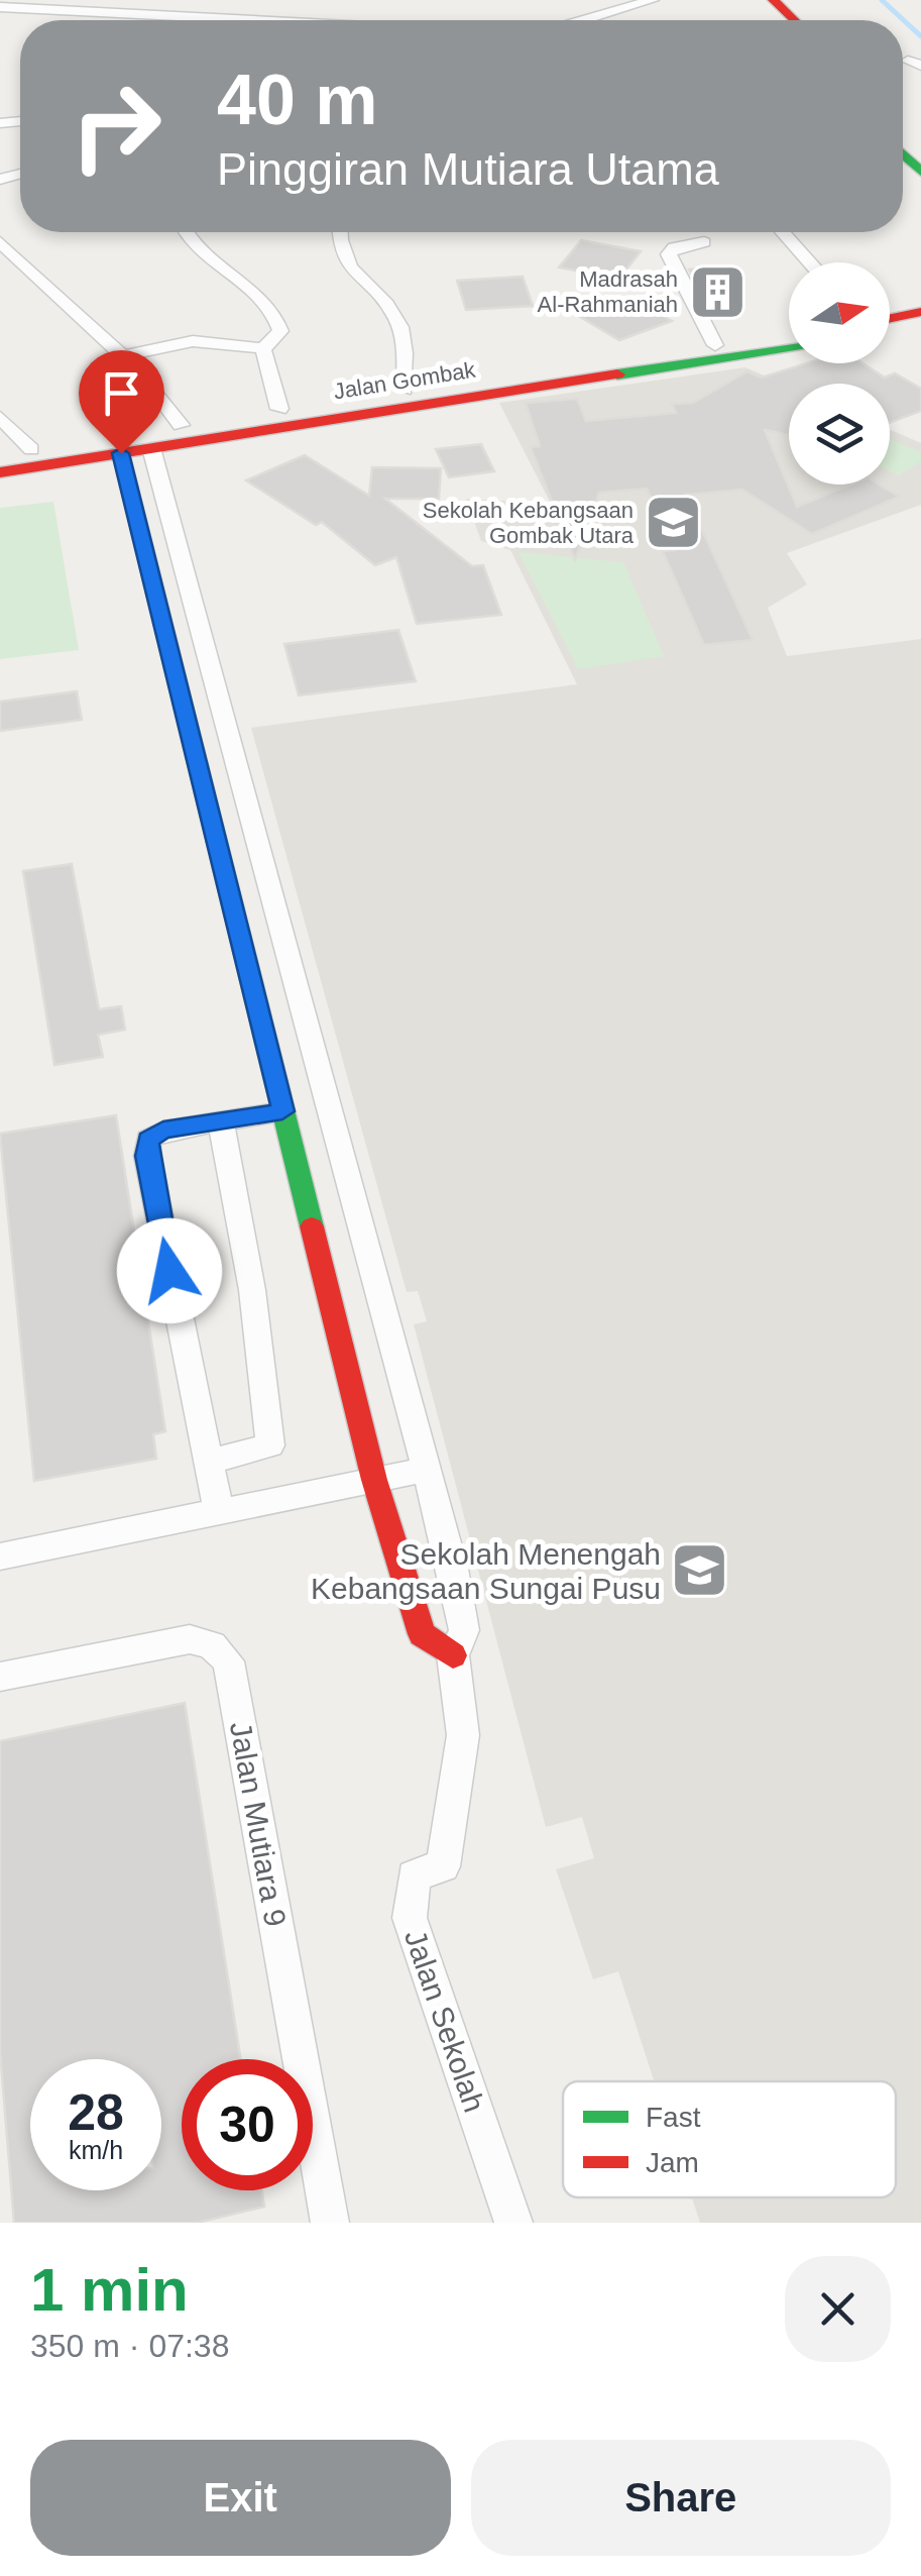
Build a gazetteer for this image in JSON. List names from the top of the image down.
{
  "streets": {
    "main road": ["Jalan Gombak"],
    "street": ["Jalan Mutiara 9", "Jalan Sekolah"]
  },
  "places": {
    "building": ["Madrasah Al-Rahmaniah"],
    "school or university": ["Sekolah Kebangsaan Gombak Utara", "Sekolah Menengah Kebangsaan Sungai Pusu"]
  },
  "legend": ["Fast", "Jam"],
  "north": "right",
  "page": {
    "turn": ["40 m", "Pinggiran Mutiara Utama"],
    "speed": "28 km/h",
    "limit": "30",
    "heading": ["1 min", "350 m · 07:38"],
    "buttons": ["Exit", "Share"]
  }
}
